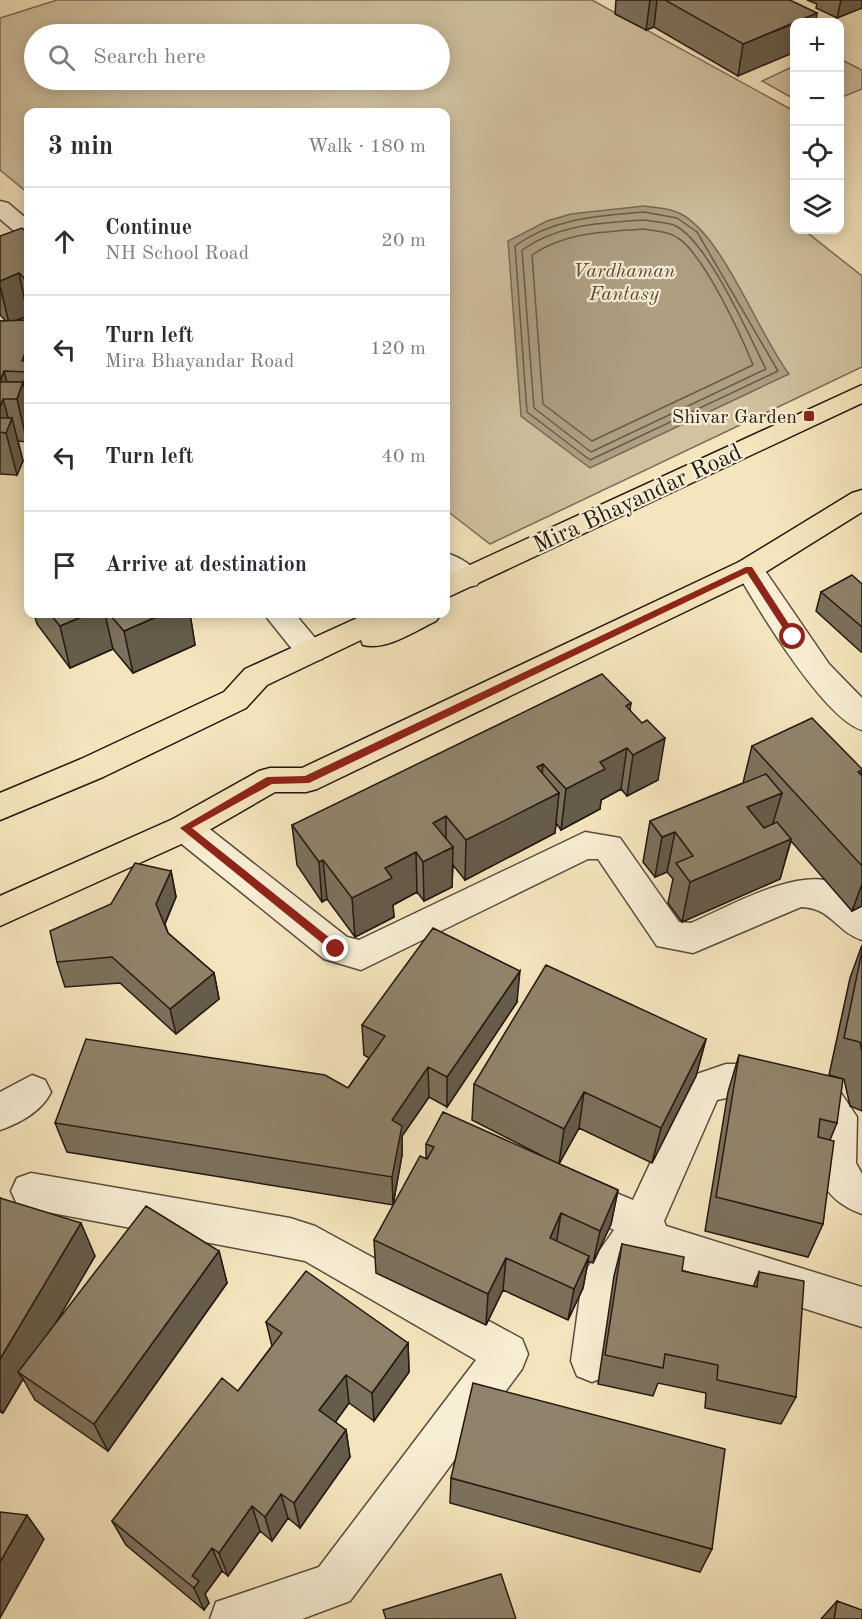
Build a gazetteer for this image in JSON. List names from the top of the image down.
{
  "streets": {
    "main road": ["Mira Bhayandar Road"]
  },
  "parks": ["Vardhaman Fantasy"],
  "places": {
    "transit": ["Shivar Garden"]
  },
  "page": {
    "map_buttons": ["+", "−"],
    "search": "Search here",
    "heading": ["3 min", "Walk · 180 m"],
    "list": [
      ["Continue", "NH School Road", "20 m"],
      ["Turn left", "Mira Bhayandar Road", "120 m"],
      ["Turn left", "40 m"],
      "Arrive at destination"
    ]
  }
}
